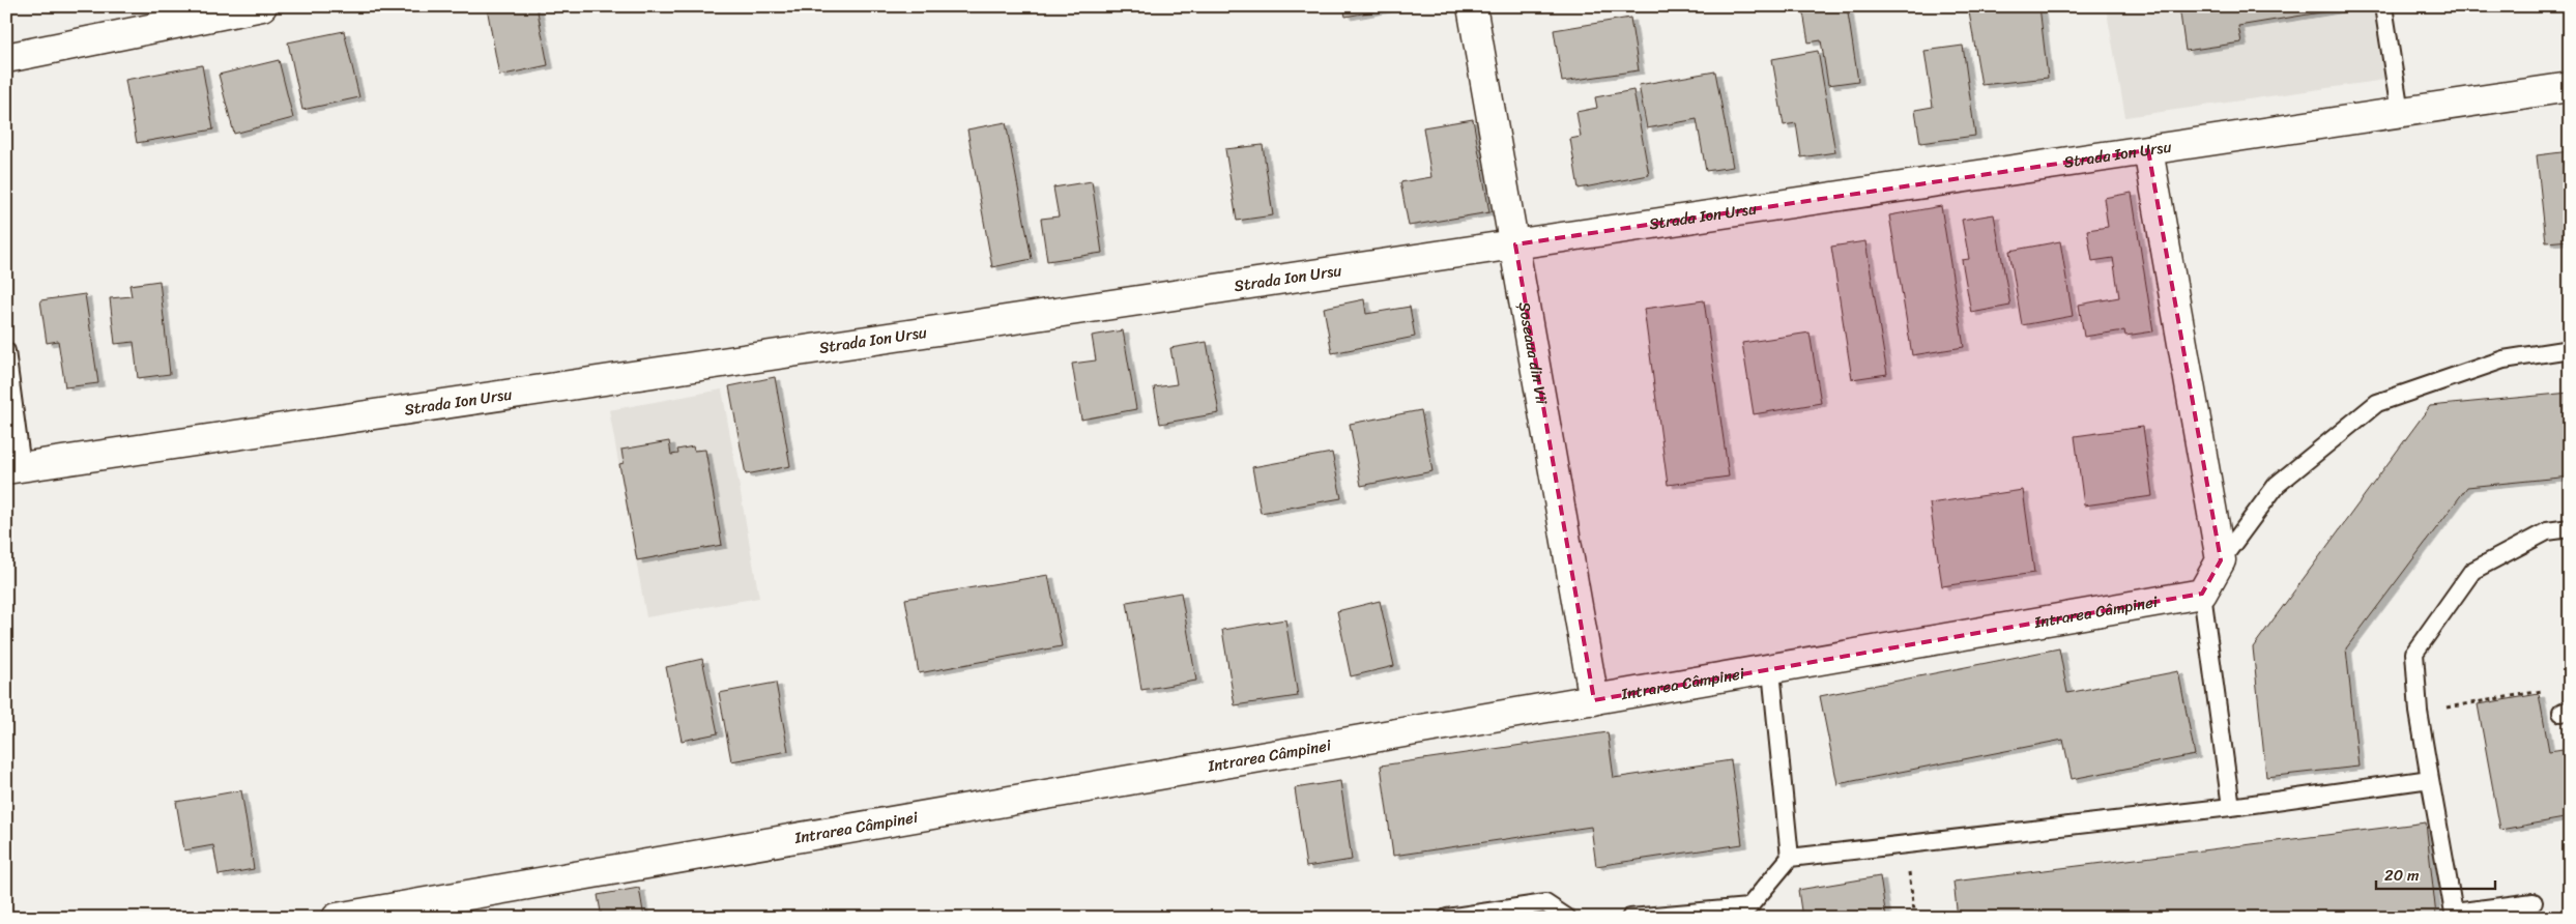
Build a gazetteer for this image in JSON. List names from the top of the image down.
{
  "streets": {
    "street": ["Strada Ion Ursu", "Șoseaua din Vii", "Intrarea Câmpinei"]
  },
  "crossings": [
    ["Strada Ion Ursu", "Șoseaua din Vii"],
    ["Șoseaua din Vii", "Intrarea Câmpinei"]
  ],
  "scale_bar": "20 m"
}
